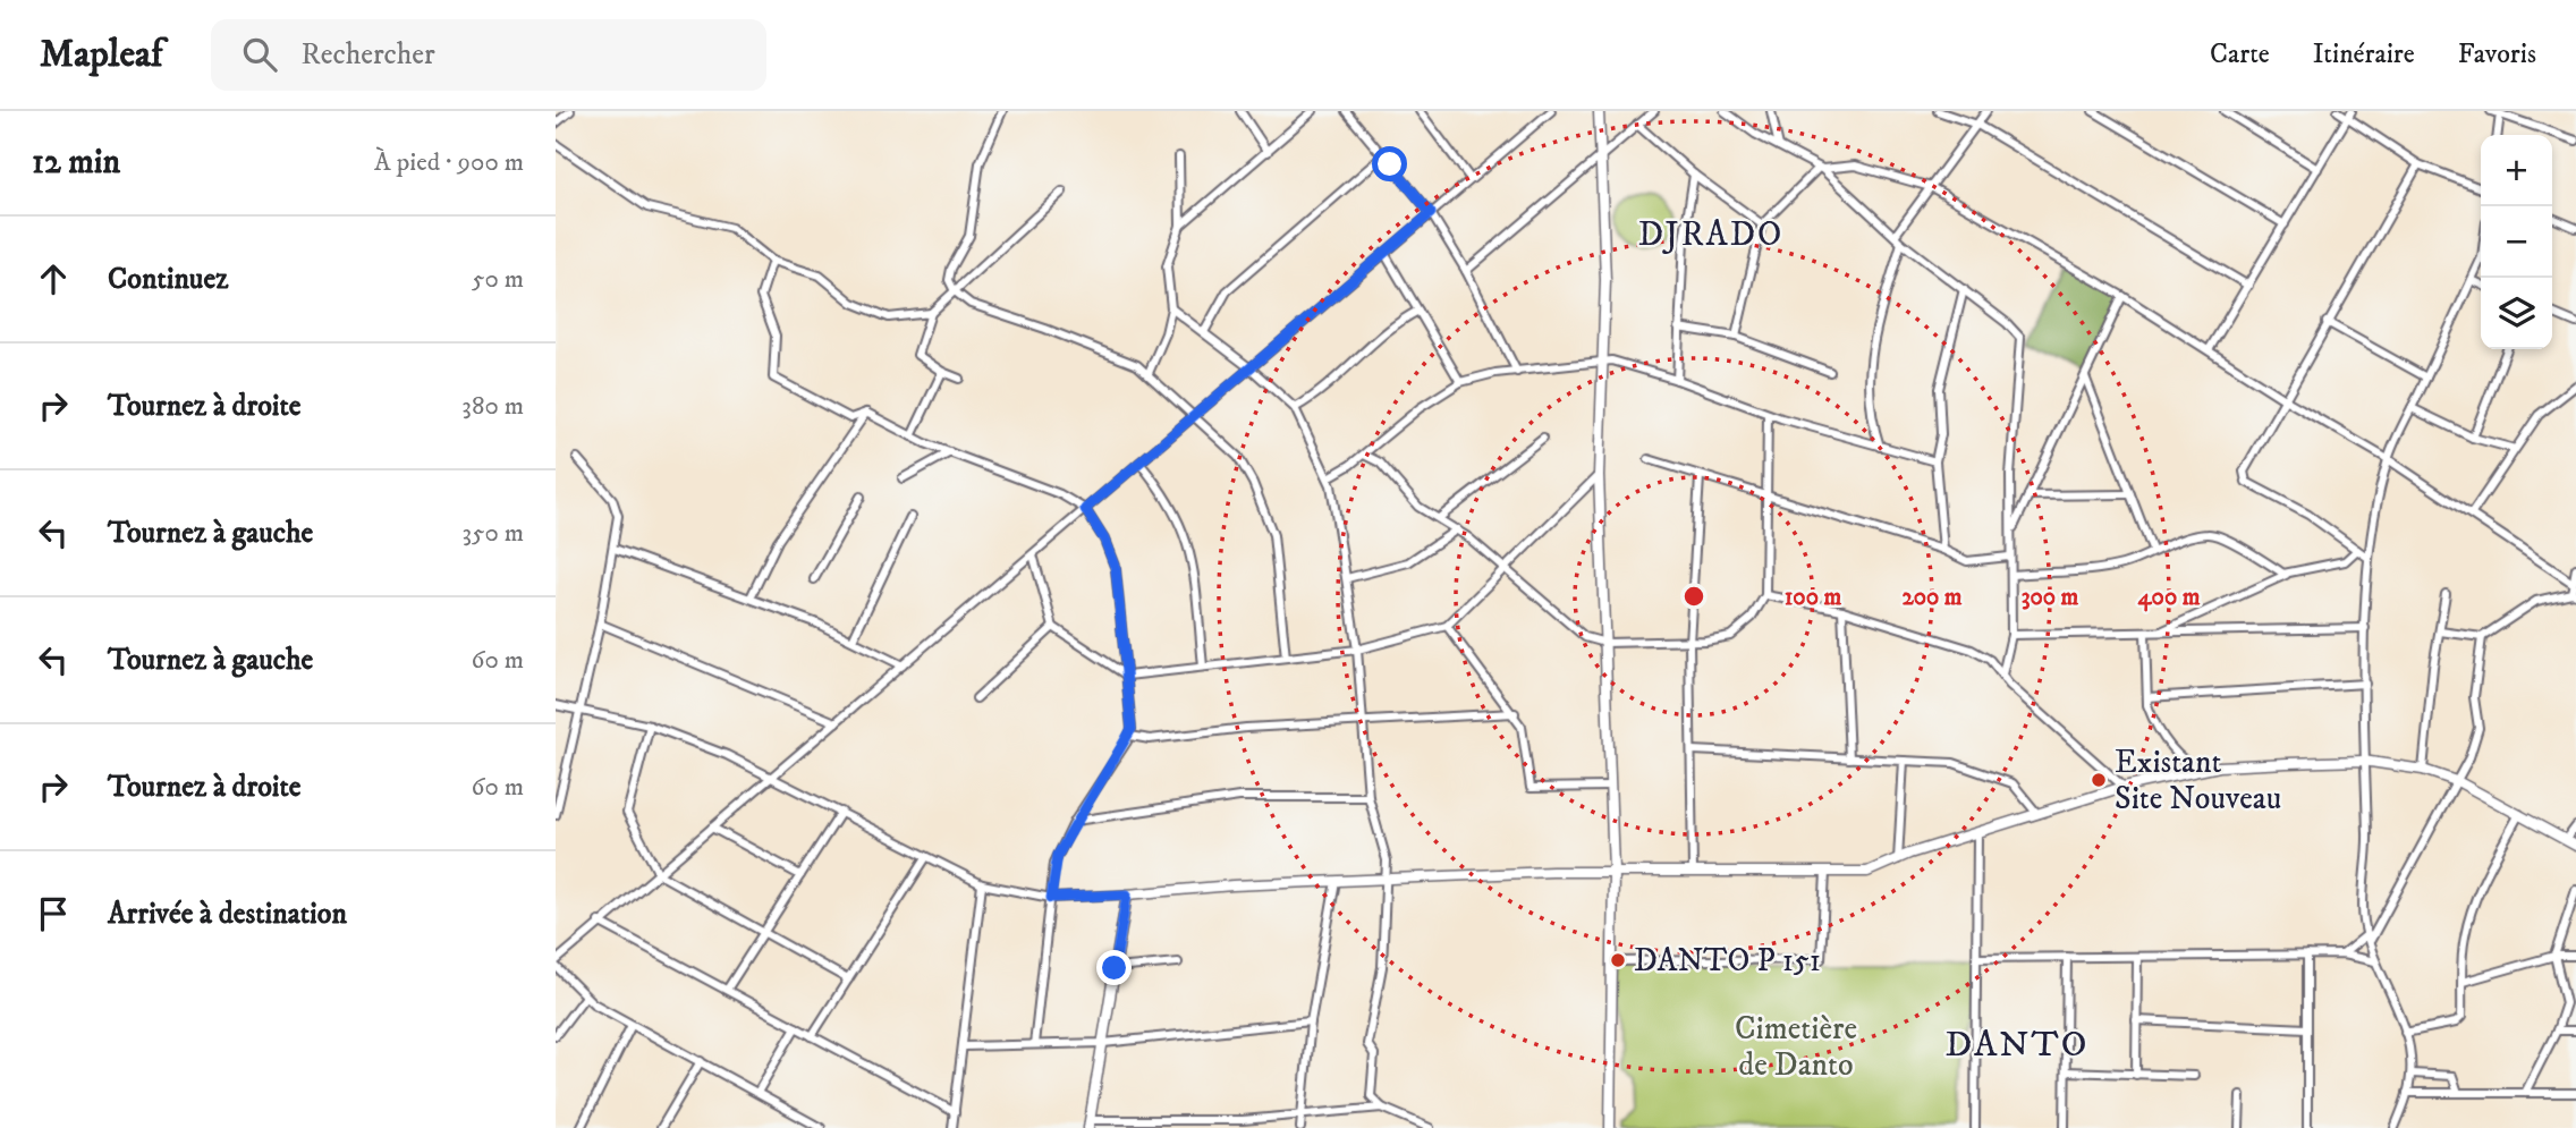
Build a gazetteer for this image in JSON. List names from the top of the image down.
{
  "districts": ["DJRADO", "DANTO"],
  "parks": ["Cimetière de Danto"],
  "places": ["Existant Site Nouveau", "DANTO P 151"],
  "page": {
    "header": "Mapleaf",
    "search": "Rechercher",
    "nav": ["Carte", "Itinéraire", "Favoris"],
    "heading": ["12 min", "À pied · 900 m"],
    "map_buttons": ["+", "−"],
    "list": [
      ["Continuez", "50 m"],
      ["Tournez à droite", "380 m"],
      ["Tournez à gauche", "350 m"],
      ["Tournez à gauche", "60 m"],
      ["Tournez à droite", "60 m"],
      "Arrivée à destination"
    ]
  },
  "rings": [
    "100 m",
    "200 m",
    "300 m",
    "400 m"
  ]
}
